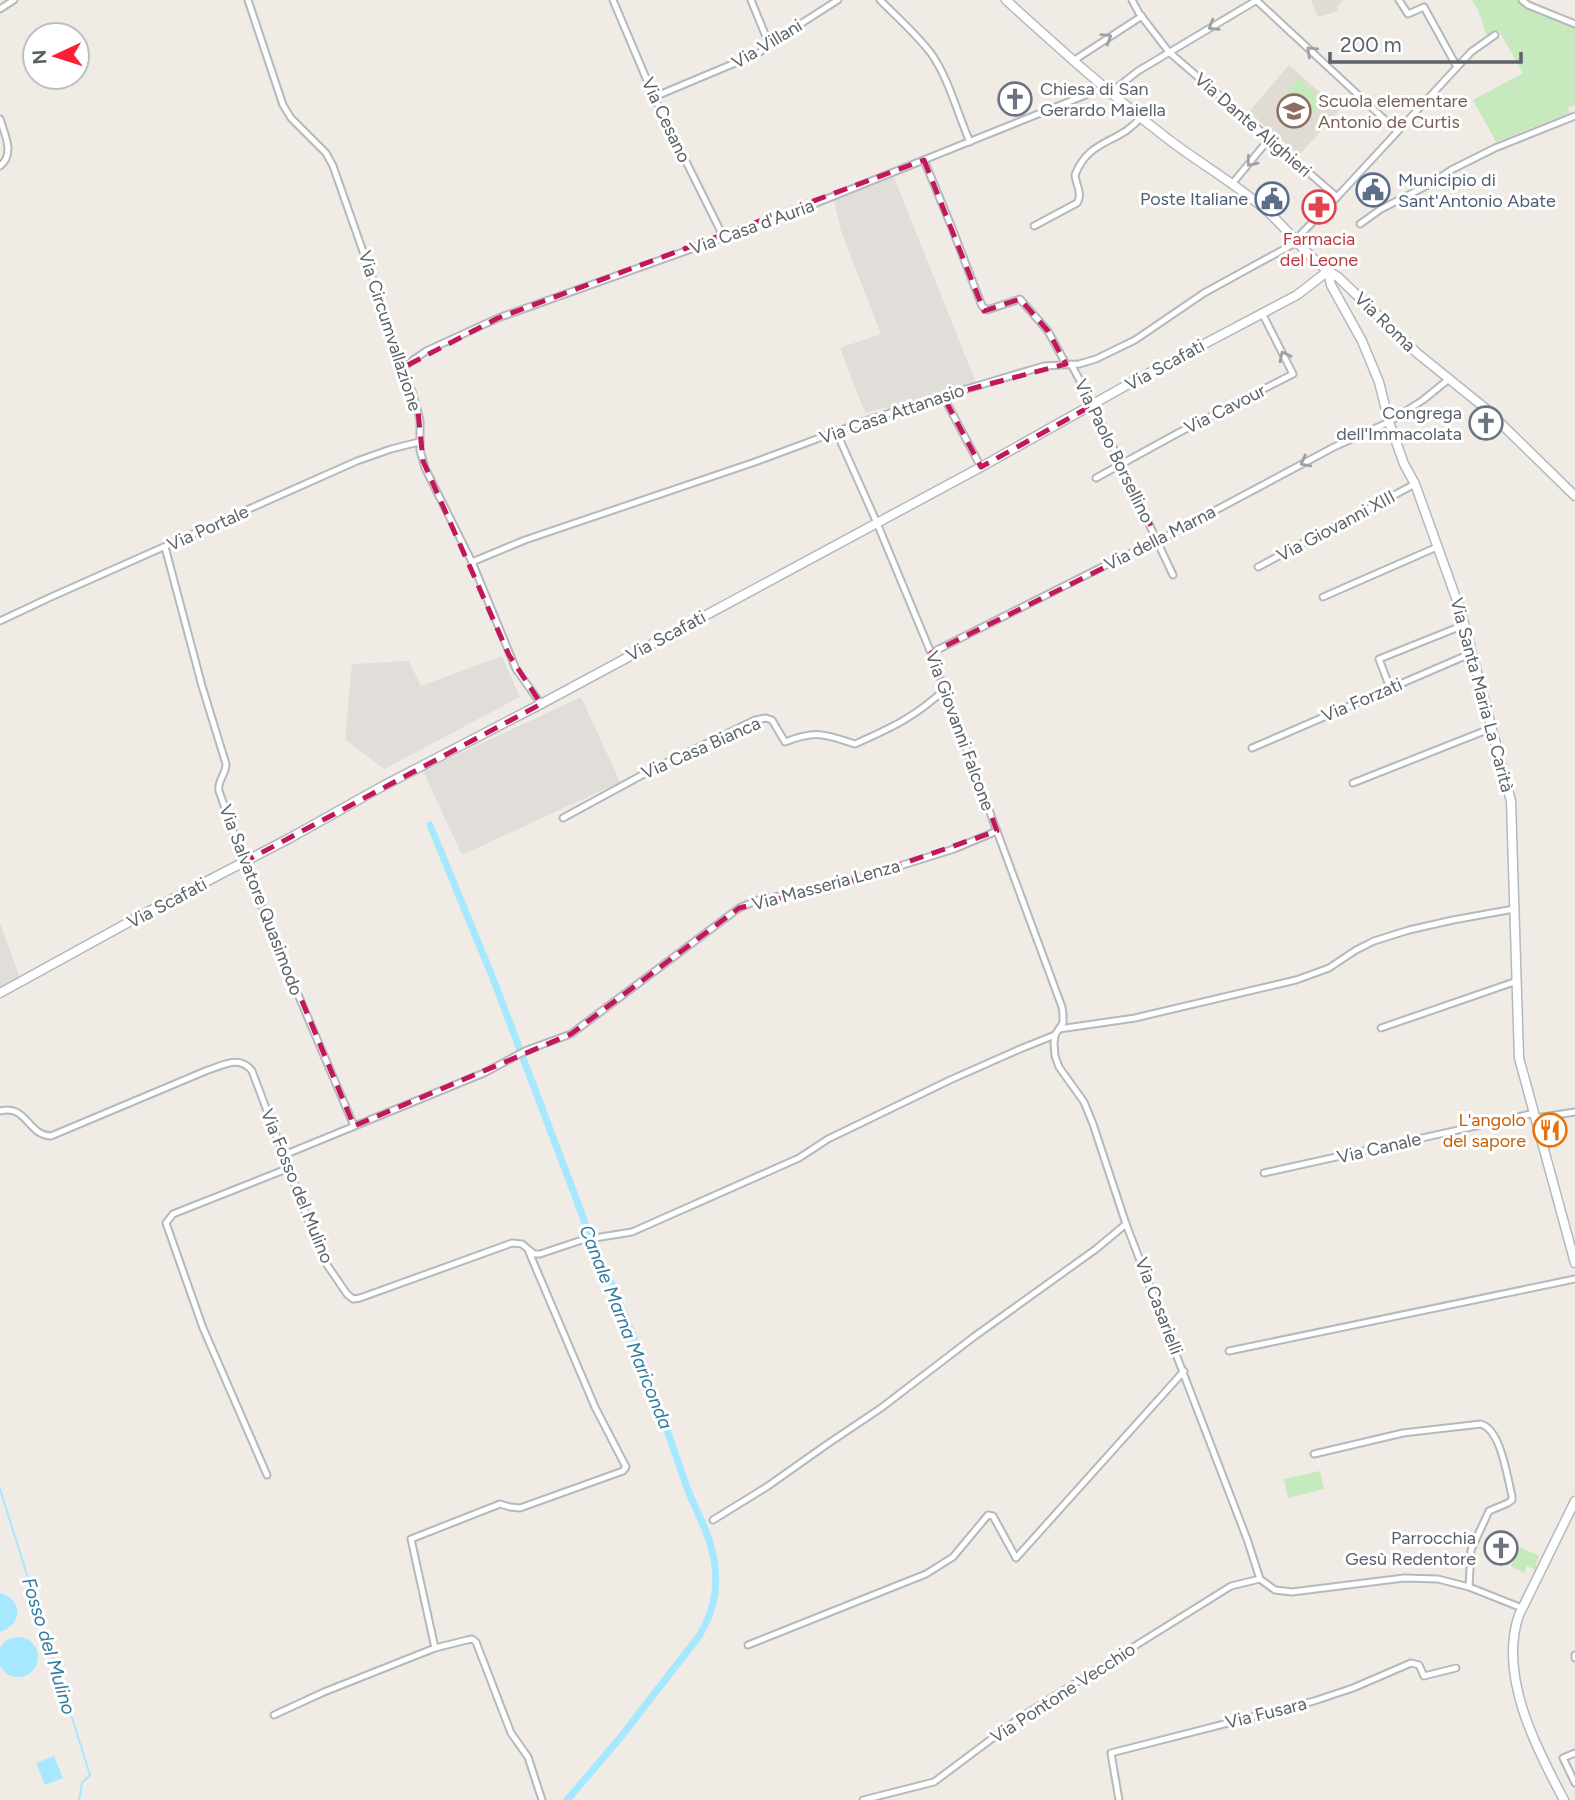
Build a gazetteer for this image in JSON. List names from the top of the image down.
{
  "streets": {
    "street": [
      "Via Villani",
      "Via Cesano",
      "Via Dante Alighieri",
      "Via Casa d'Auria",
      "Via Roma",
      "Via Circumvallazione",
      "Via Scafati",
      "Via Cavour",
      "Via Casa Attanasio",
      "Via Paolo Borsellino",
      "Via Giovanni XIII",
      "Via Portale",
      "Via della Marna",
      "Via Santa Maria La Carità",
      "Via Forzati",
      "Via Giovanni Falcone",
      "Via Casa Bianca",
      "Via Masseria Lenza",
      "Via Salvatore Quasimodo",
      "Via Canale",
      "Via Fosso del Mulino",
      "Via Casarielli",
      "Via Pontone Vecchio",
      "Via Fusara"
    ]
  },
  "crossings": [
    ["Via Villani", "Via Cesano"],
    ["Via Cesano", "Via Casa d'Auria"],
    ["Via Dante Alighieri", "Via Casa d'Auria"],
    ["Via Casa d'Auria", "Via Roma"],
    ["Via Casa d'Auria", "Via Circumvallazione"],
    ["Via Casa d'Auria", "Via Paolo Borsellino"],
    ["Via Roma", "Via Scafati"],
    ["Via Roma", "Via Casa Attanasio"],
    ["Via Roma", "Via della Marna"],
    ["Via Roma", "Via Santa Maria La Carità"],
    ["Via Circumvallazione", "Via Scafati"],
    ["Via Circumvallazione", "Via Casa Attanasio"],
    ["Via Circumvallazione", "Via Portale"],
    ["Via Scafati", "Via Cavour"],
    ["Via Scafati", "Via Paolo Borsellino"],
    ["Via Scafati", "Via Santa Maria La Carità"],
    ["Via Scafati", "Via Giovanni Falcone"],
    ["Via Scafati", "Via Salvatore Quasimodo"],
    ["Via Cavour", "Via Paolo Borsellino"],
    ["Via Casa Attanasio", "Via Paolo Borsellino"],
    ["Via Casa Attanasio", "Via Giovanni Falcone"],
    ["Via Paolo Borsellino", "Via della Marna"],
    ["Via Giovanni XIII", "Via Santa Maria La Carità"],
    ["Via Portale", "Via Salvatore Quasimodo"],
    ["Via della Marna", "Via Santa Maria La Carità"],
    ["Via della Marna", "Via Giovanni Falcone"],
    ["Via Santa Maria La Carità", "Via Forzati"],
    ["Via Santa Maria La Carità", "Via Canale"],
    ["Via Giovanni Falcone", "Via Casa Bianca"],
    ["Via Giovanni Falcone", "Via Masseria Lenza"],
    ["Via Giovanni Falcone", "Via Casarielli"],
    ["Via Masseria Lenza", "Via Salvatore Quasimodo"],
    ["Via Masseria Lenza", "Via Fosso del Mulino"],
    ["Via Casarielli", "Via Pontone Vecchio"]
  ],
  "one_way": ["Via della Marna"],
  "water": ["Canale Marna Mariconda", "Fosso del Mulino"],
  "places": {
    "church": ["Chiesa di San Gerardo Maiella", "Congrega dell'Immacolata", "Parrocchia Gesù Redentore"],
    "school or university": ["Scuola elementare Antonio de Curtis"],
    "public building": ["Municipio di Sant'Antonio Abate", "Poste Italiane"],
    "pharmacy": ["Farmacia del Leone"],
    "restaurant": ["L'angolo del sapore"]
  },
  "scale_bar": "200 m",
  "north": "left"
}
